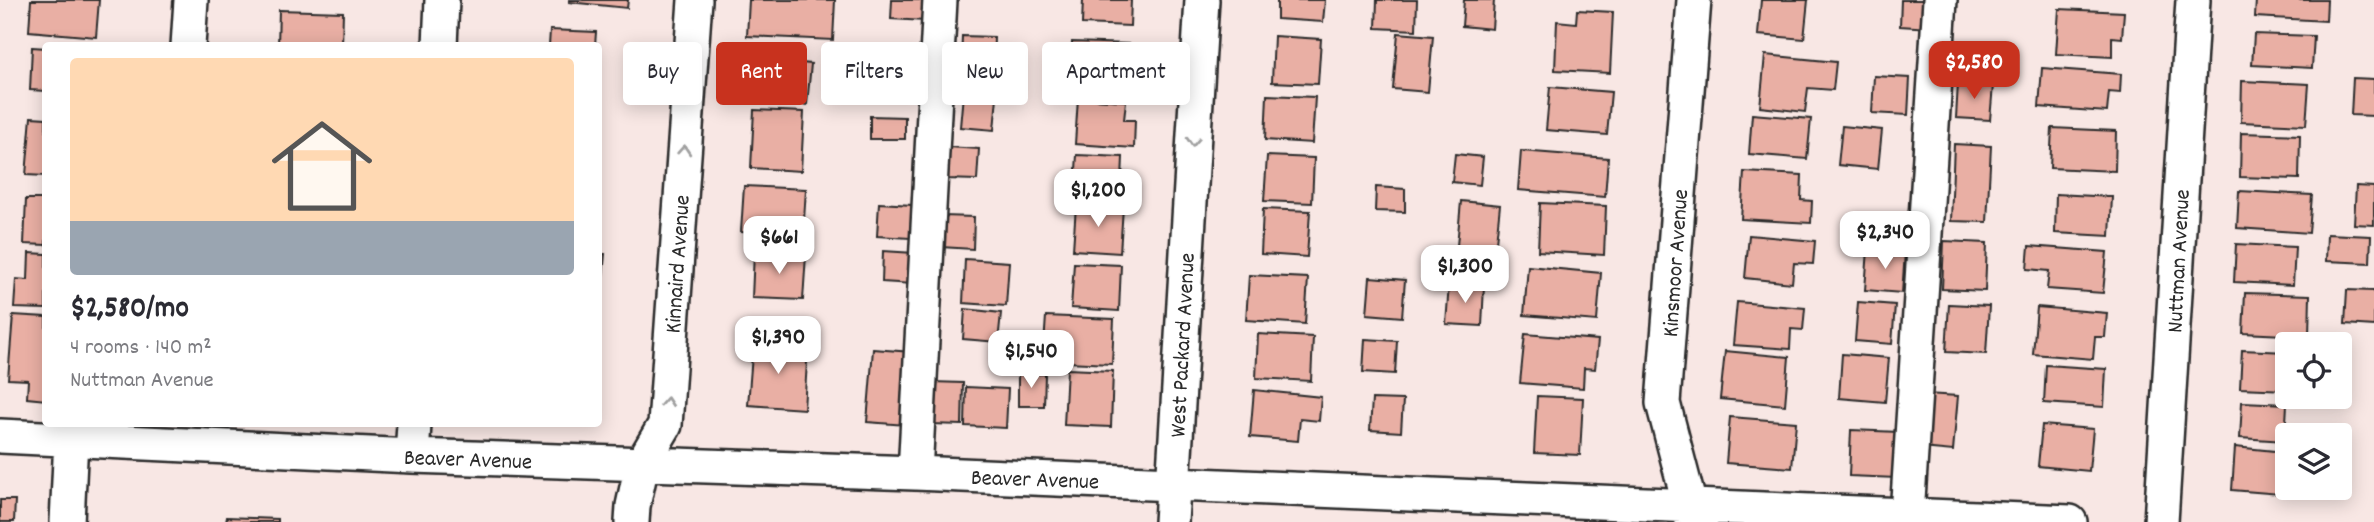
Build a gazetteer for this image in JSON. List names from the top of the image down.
{
  "streets": {
    "street": [
      "Nuttman Avenue",
      "Kinsmoor Avenue",
      "Kinnaird Avenue",
      "West Packard Avenue",
      "Beaver Avenue"
    ]
  },
  "crossings": [
    ["Kinsmoor Avenue", "Beaver Avenue"],
    ["Kinnaird Avenue", "Beaver Avenue"],
    ["West Packard Avenue", "Beaver Avenue"]
  ],
  "page": {
    "price": [
      "$2,580",
      "$1,200",
      "$2,340",
      "$661",
      "$1,300",
      "$1,390",
      "$1,540"
    ],
    "chip": [
      "Buy",
      "Rent",
      "Filters",
      "New",
      "Apartment"
    ],
    "list": [
      {
        "name": "$2,580/mo",
        "note": "4 rooms · 140 m² · Nuttman Avenue"
      }
    ]
  }
}
